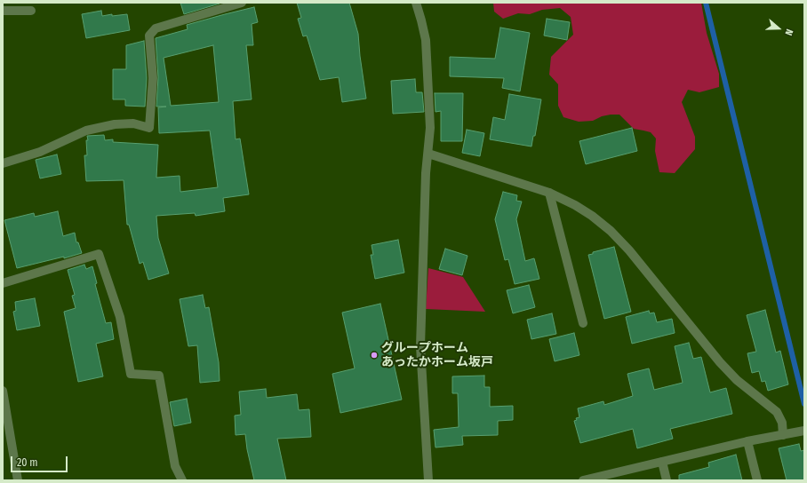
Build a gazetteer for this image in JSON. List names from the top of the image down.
{
  "places": ["グループホーム あったかホーム坂戸"],
  "scale_bar": "20 m",
  "north": "right"
}
